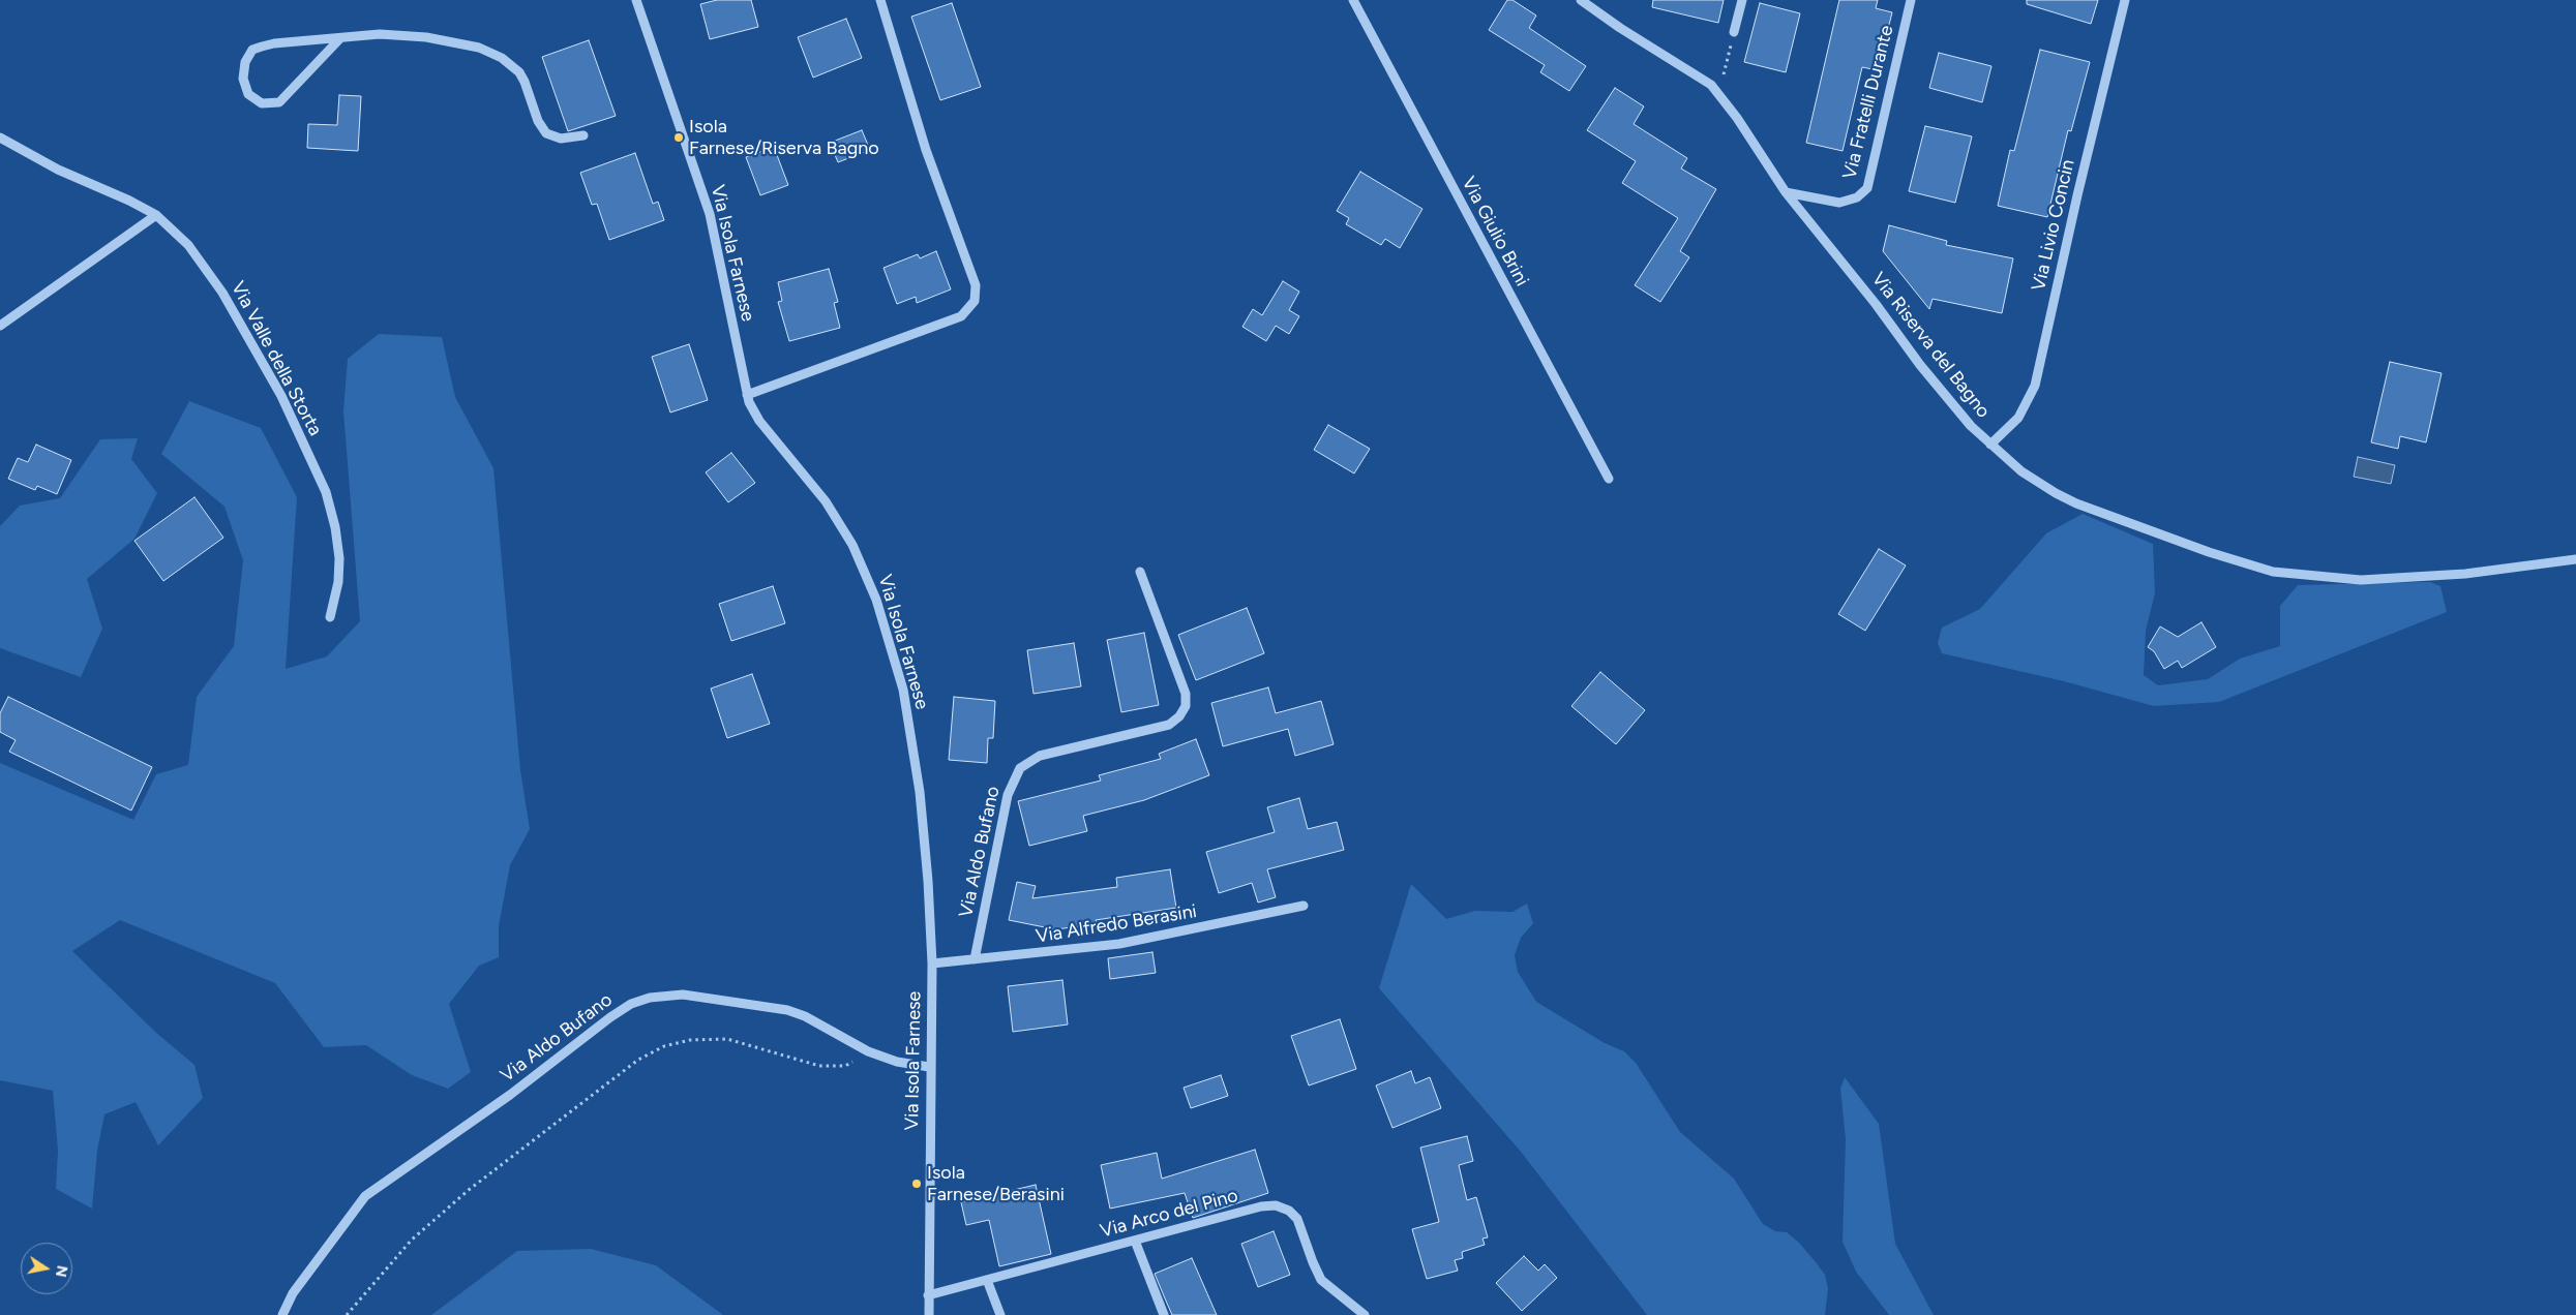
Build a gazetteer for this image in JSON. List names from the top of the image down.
{
  "streets": {
    "street": [
      "Via Fratelli Durante",
      "Via Livio Concin",
      "Via Giulio Brini",
      "Via Isola Farnese",
      "Via Riserva del Bagno",
      "Via Valle della Storta",
      "Via Aldo Bufano",
      "Via Alfredo Berasini",
      "Via Arco del Pino"
    ]
  },
  "crossings": [
    ["Via Fratelli Durante", "Via Riserva del Bagno"],
    ["Via Livio Concin", "Via Riserva del Bagno"],
    ["Via Isola Farnese", "Via Aldo Bufano"],
    ["Via Isola Farnese", "Via Alfredo Berasini"],
    ["Via Isola Farnese", "Via Arco del Pino"],
    ["Via Aldo Bufano", "Via Alfredo Berasini"]
  ],
  "places": ["Isola Farnese/Riserva Bagno", "Isola Farnese/Berasini"],
  "north": "right"
}
